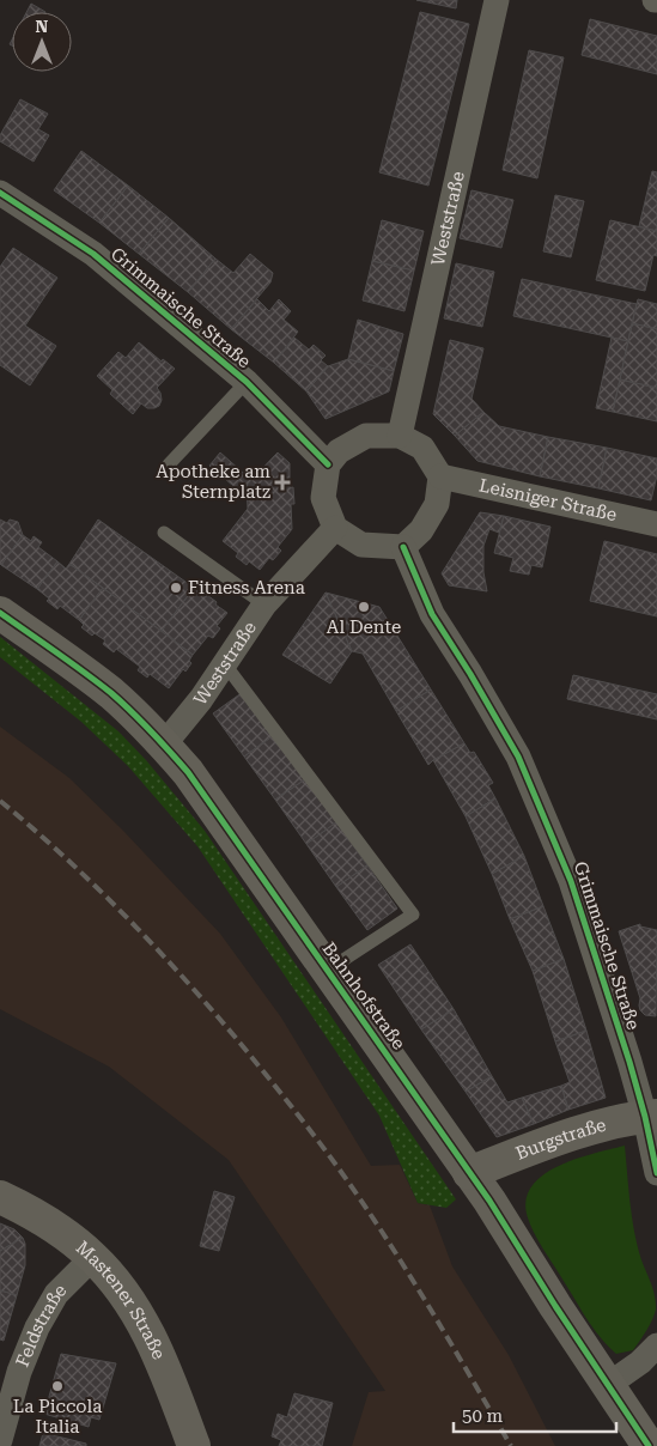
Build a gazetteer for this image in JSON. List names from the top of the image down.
{
  "streets": {
    "main road": ["Bahnhofstraße", "Burgstraße", "Mastener Straße"],
    "street": [
      "Weststraße",
      "Grimmaische Straße",
      "Leisniger Straße",
      "Feldstraße"
    ]
  },
  "crossings": [
    ["Weststraße", "Grimmaische Straße"],
    ["Weststraße", "Leisniger Straße"],
    ["Weststraße", "Bahnhofstraße"],
    ["Grimmaische Straße", "Leisniger Straße"],
    ["Grimmaische Straße", "Burgstraße"],
    ["Bahnhofstraße", "Burgstraße"],
    ["Mastener Straße", "Feldstraße"]
  ],
  "places": {
    "health": ["Apotheke am Sternplatz"],
    "other": ["Fitness Arena", "Al Dente", "La Piccola Italia"]
  },
  "scale_bar": "50 m",
  "north": "top"
}
